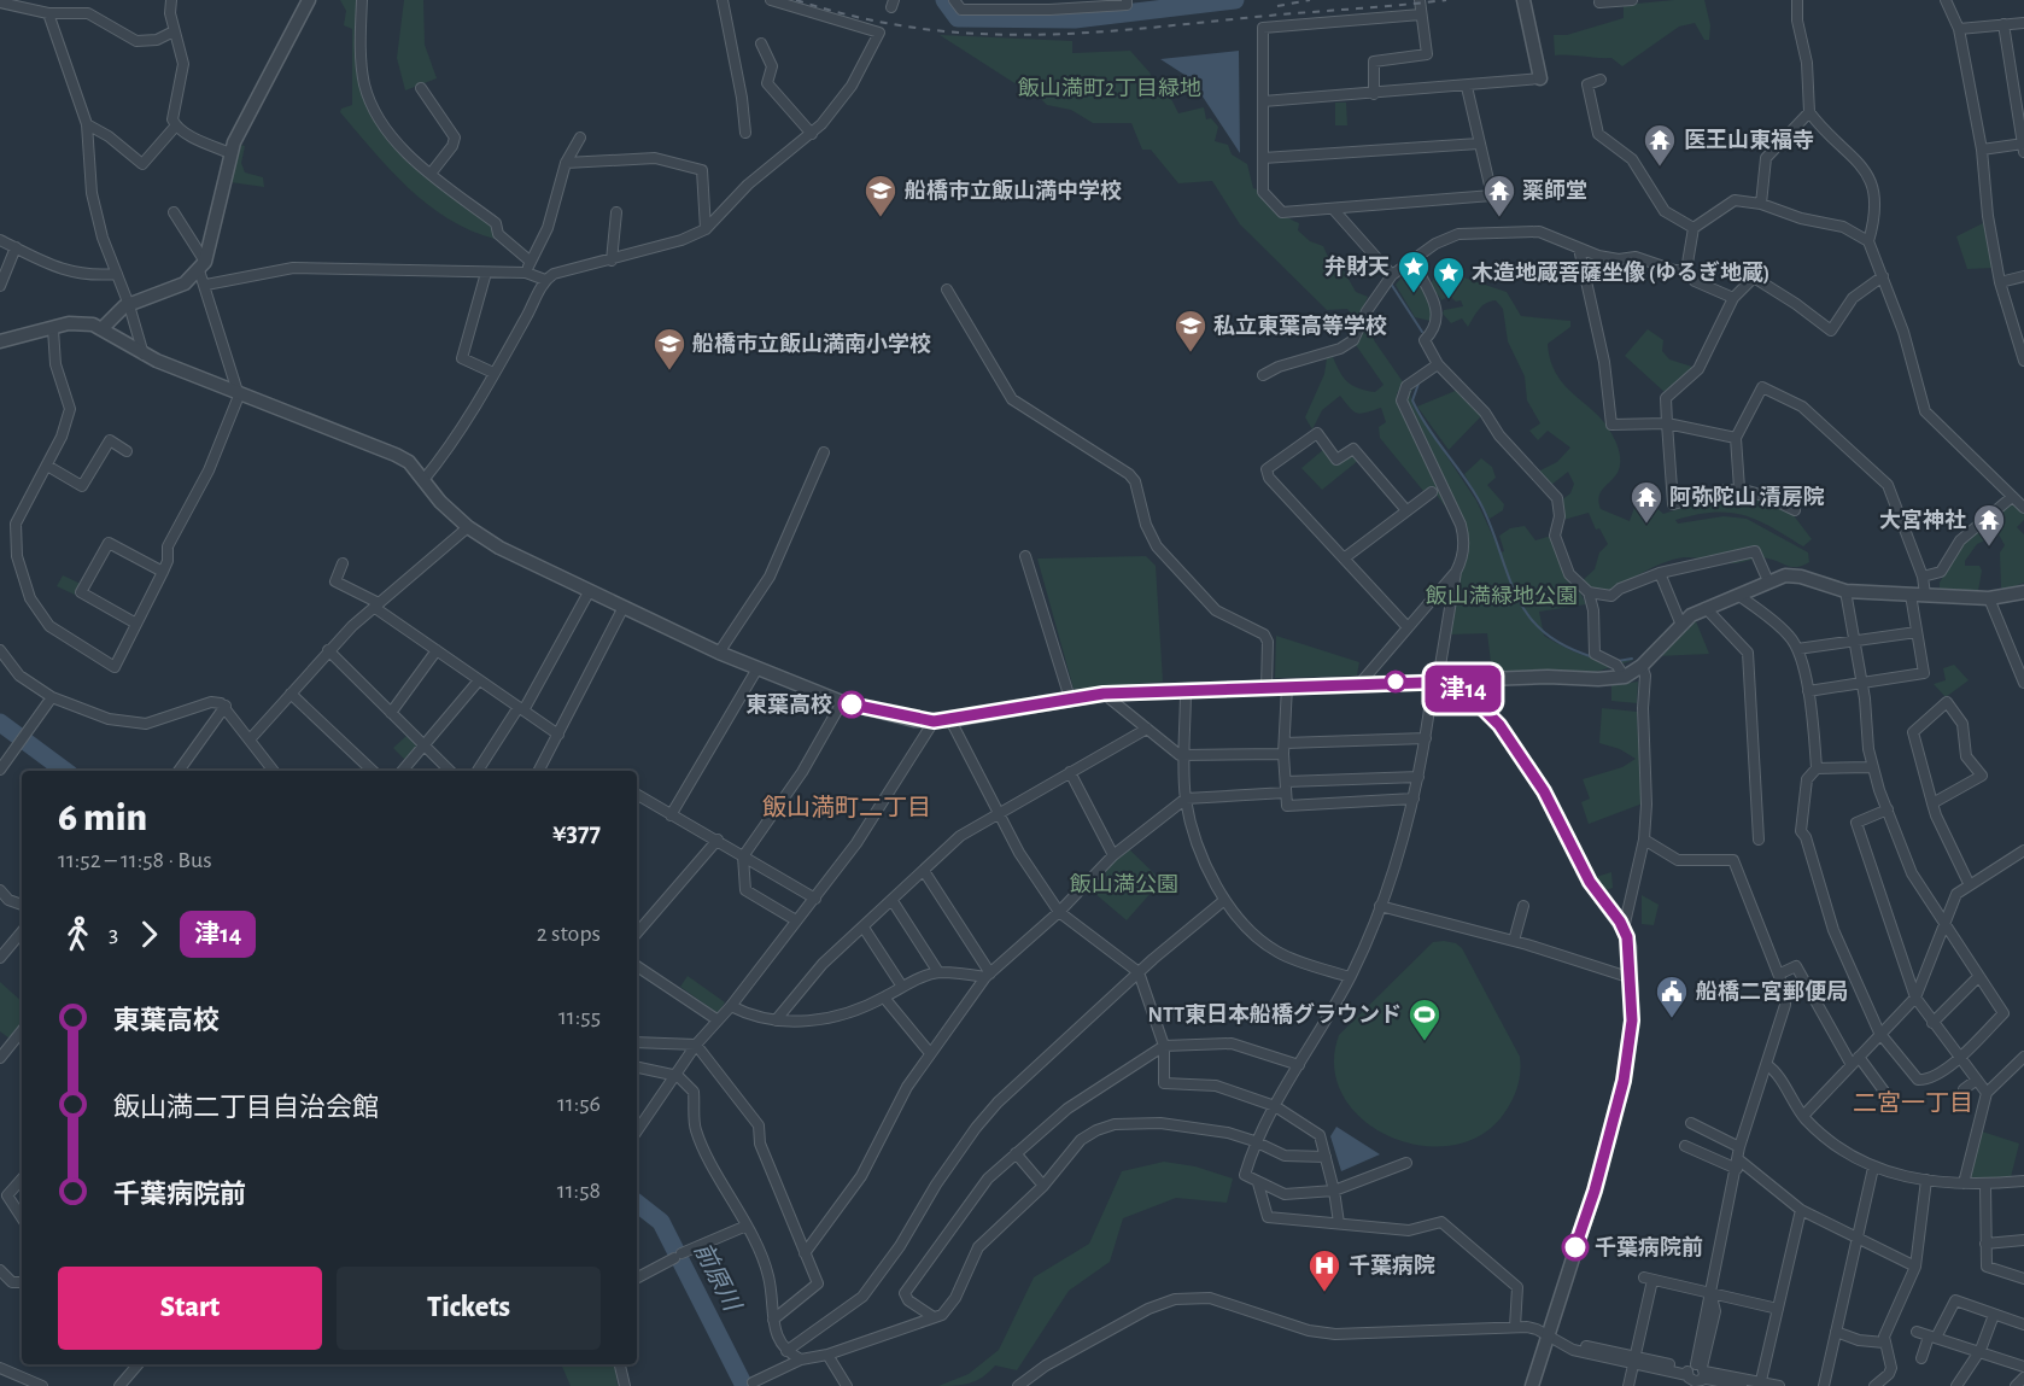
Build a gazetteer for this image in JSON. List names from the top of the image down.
{
  "districts": ["飯山満町二丁目", "二宮一丁目"],
  "water": ["前原川"],
  "parks": ["飯山満町2丁目緑地", "飯山満緑地公園", "飯山満公園"],
  "places": {
    "temple": [
      "医王山東福寺",
      "薬師堂",
      "阿弥陀山 清房院",
      "大宮神社"
    ],
    "school or university": ["船橋市立飯山満中学校", "私立東葉高等学校", "船橋市立飯山満南小学校"],
    "place": ["弁財天", "木造地蔵菩薩坐像 (ゆるぎ地蔵)"],
    "other": ["東葉高校", "千葉病院前"],
    "public building": ["船橋二宮郵便局"],
    "sports": ["NTT東日本船橋グラウンド"],
    "hospital": ["千葉病院"]
  },
  "lines": ["bus line 津14"],
  "page": {
    "on_map": "津14",
    "heading": ["6 min", "11:52 – 11:58 · Bus", "¥377"],
    "legs": ["3", "津14", "2 stops"],
    "list": [
      {
        "name": "東葉高校",
        "value": "11:55"
      },
      {
        "name": "飯山満二丁目自治会館",
        "value": "11:56"
      },
      {
        "name": "千葉病院前",
        "value": "11:58"
      }
    ],
    "buttons": ["Start", "Tickets"]
  }
}
